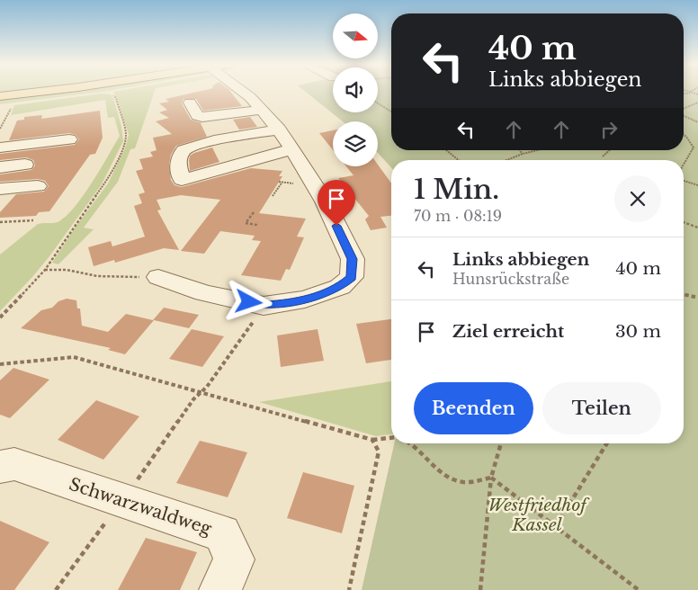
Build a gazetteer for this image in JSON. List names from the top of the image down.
{
  "streets": {
    "street": ["Schwarzwaldweg"]
  },
  "parks": ["Westfriedhof Kassel"],
  "north": "right",
  "page": {
    "turn": ["40 m", "Links abbiegen"],
    "heading": ["1 Min.", "70 m · 08:19"],
    "list": [
      {
        "name": "Links abbiegen",
        "note": "Hunsrückstraße",
        "value": "40 m"
      },
      {
        "name": "Ziel erreicht",
        "value": "30 m"
      }
    ],
    "buttons": ["Beenden", "Teilen"]
  }
}
